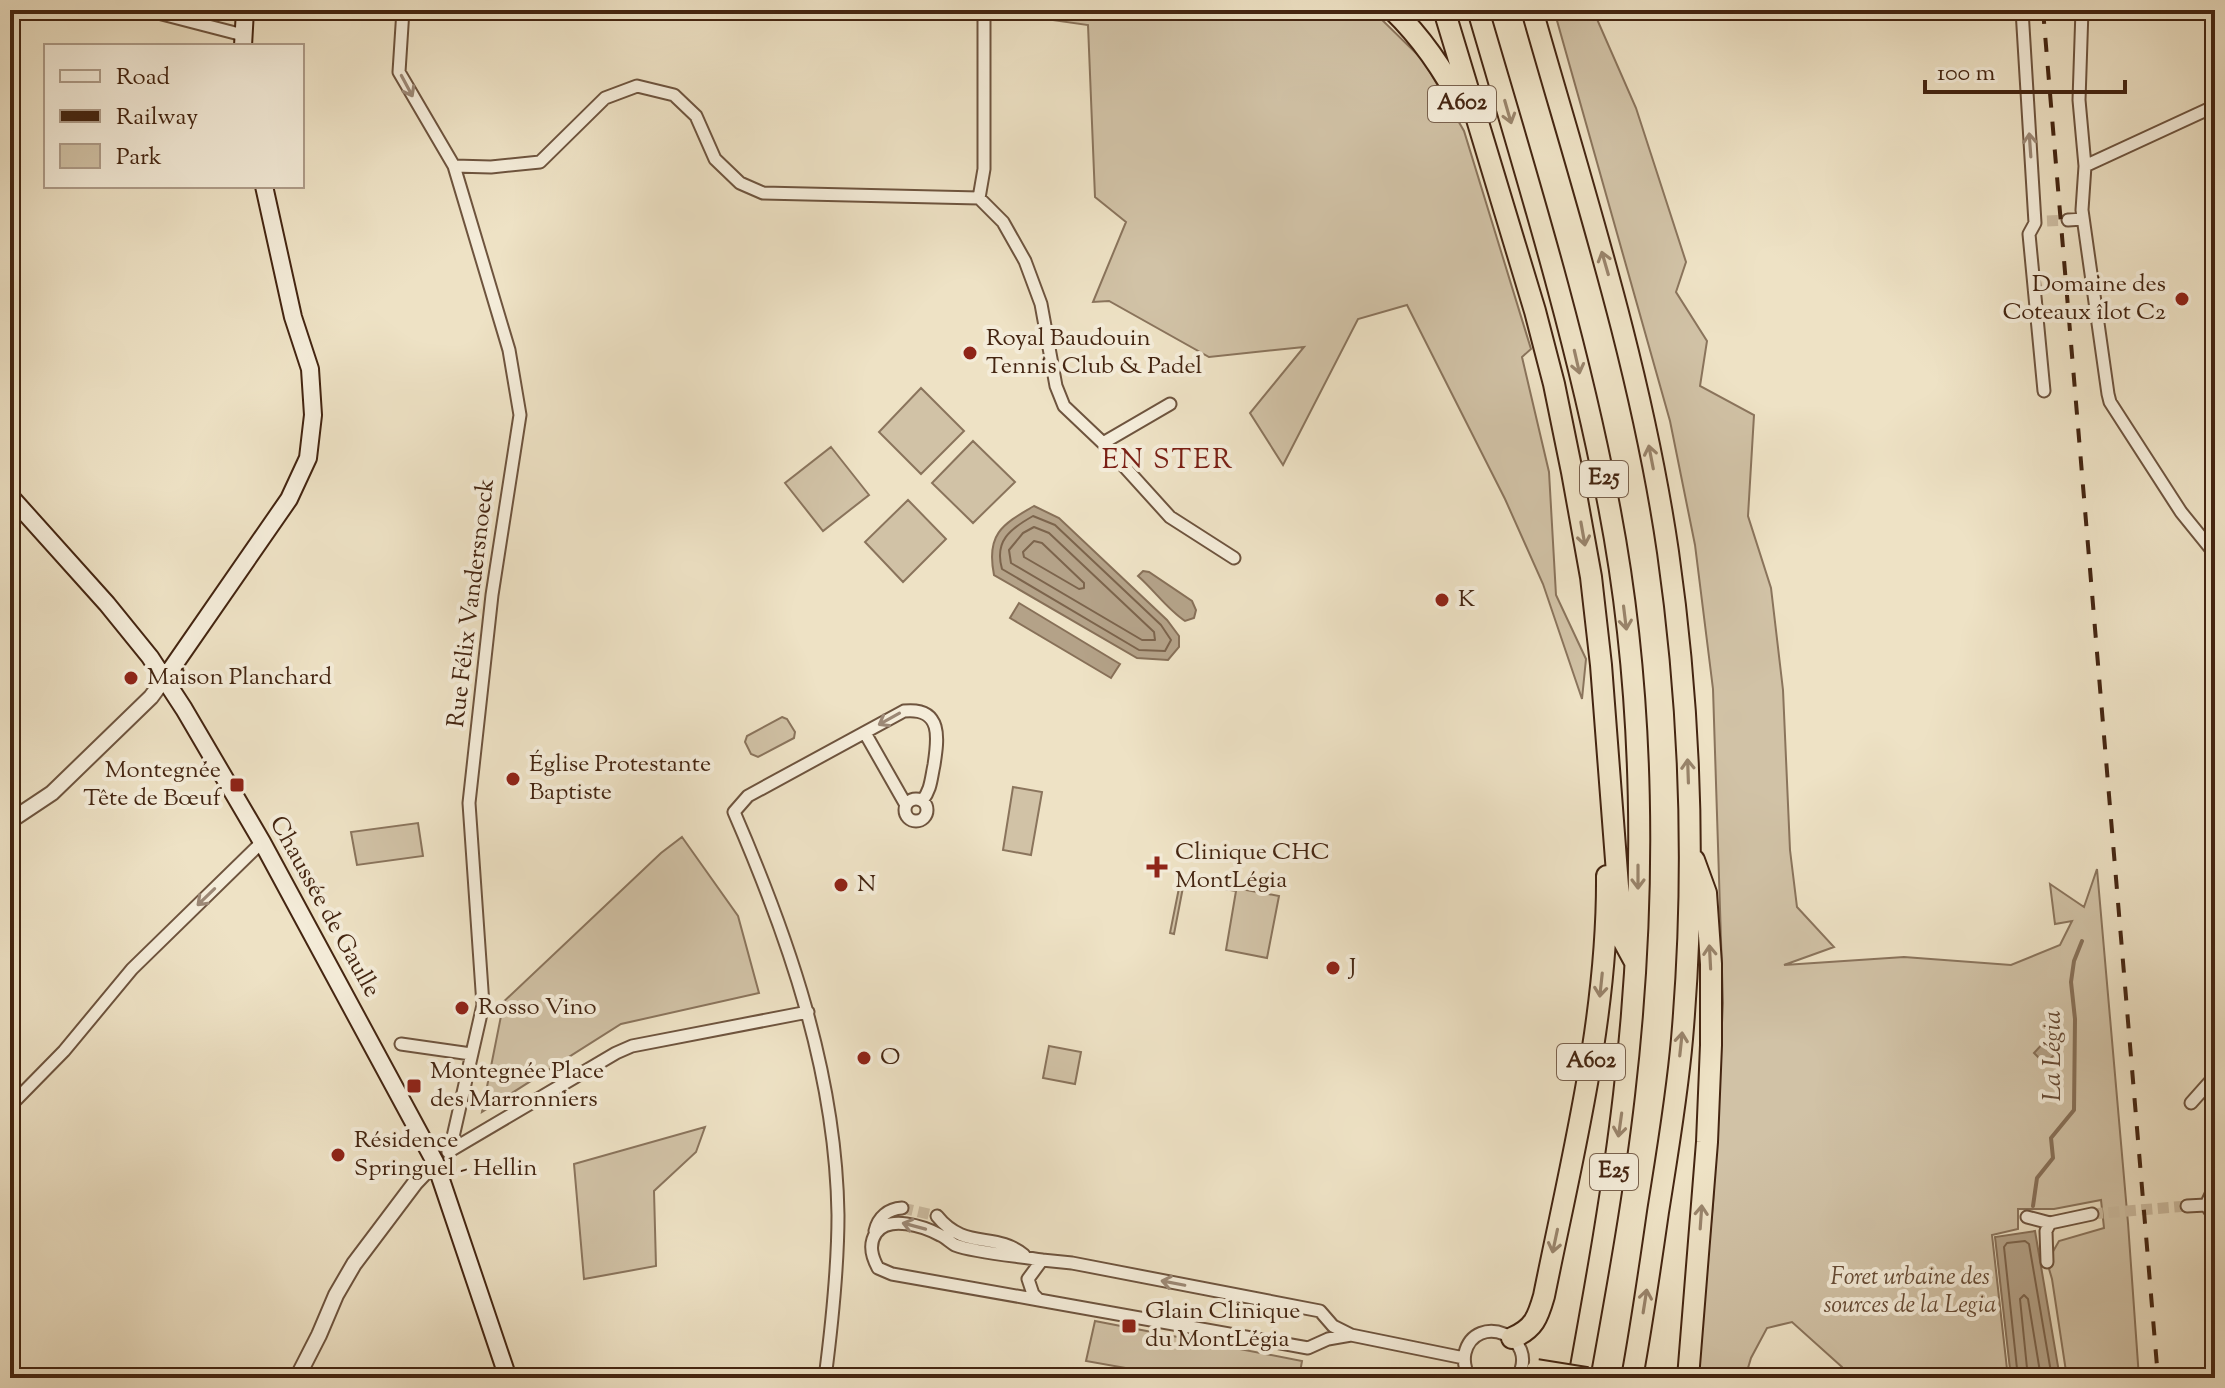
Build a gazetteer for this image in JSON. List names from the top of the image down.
{
  "streets": {
    "highway": ["A602", "E25"],
    "main road": ["Chaussée de Gaulle"],
    "street": ["Rue Félix Vandersnoeck"]
  },
  "districts": ["EN STER"],
  "water": ["La Légia"],
  "parks": ["Foret urbaine des sources de la Legia"],
  "places": {
    "other": [
      "Domaine des Coteaux îlot C2",
      "Royal Baudouin Tennis Club & Padel",
      "K",
      "Maison Planchard",
      "Église Protestante Baptiste",
      "N",
      "J",
      "Rosso Vino",
      "O",
      "Résidence Springuel - Hellin"
    ],
    "transit": ["Montegnée Tête de Bœuf", "Montegnée Place des Marronniers", "Glain Clinique du MontLégia"],
    "health": ["Clinique CHC MontLégia"]
  },
  "legend": ["Road", "Railway", "Park"],
  "scale_bar": "100 m"
}
